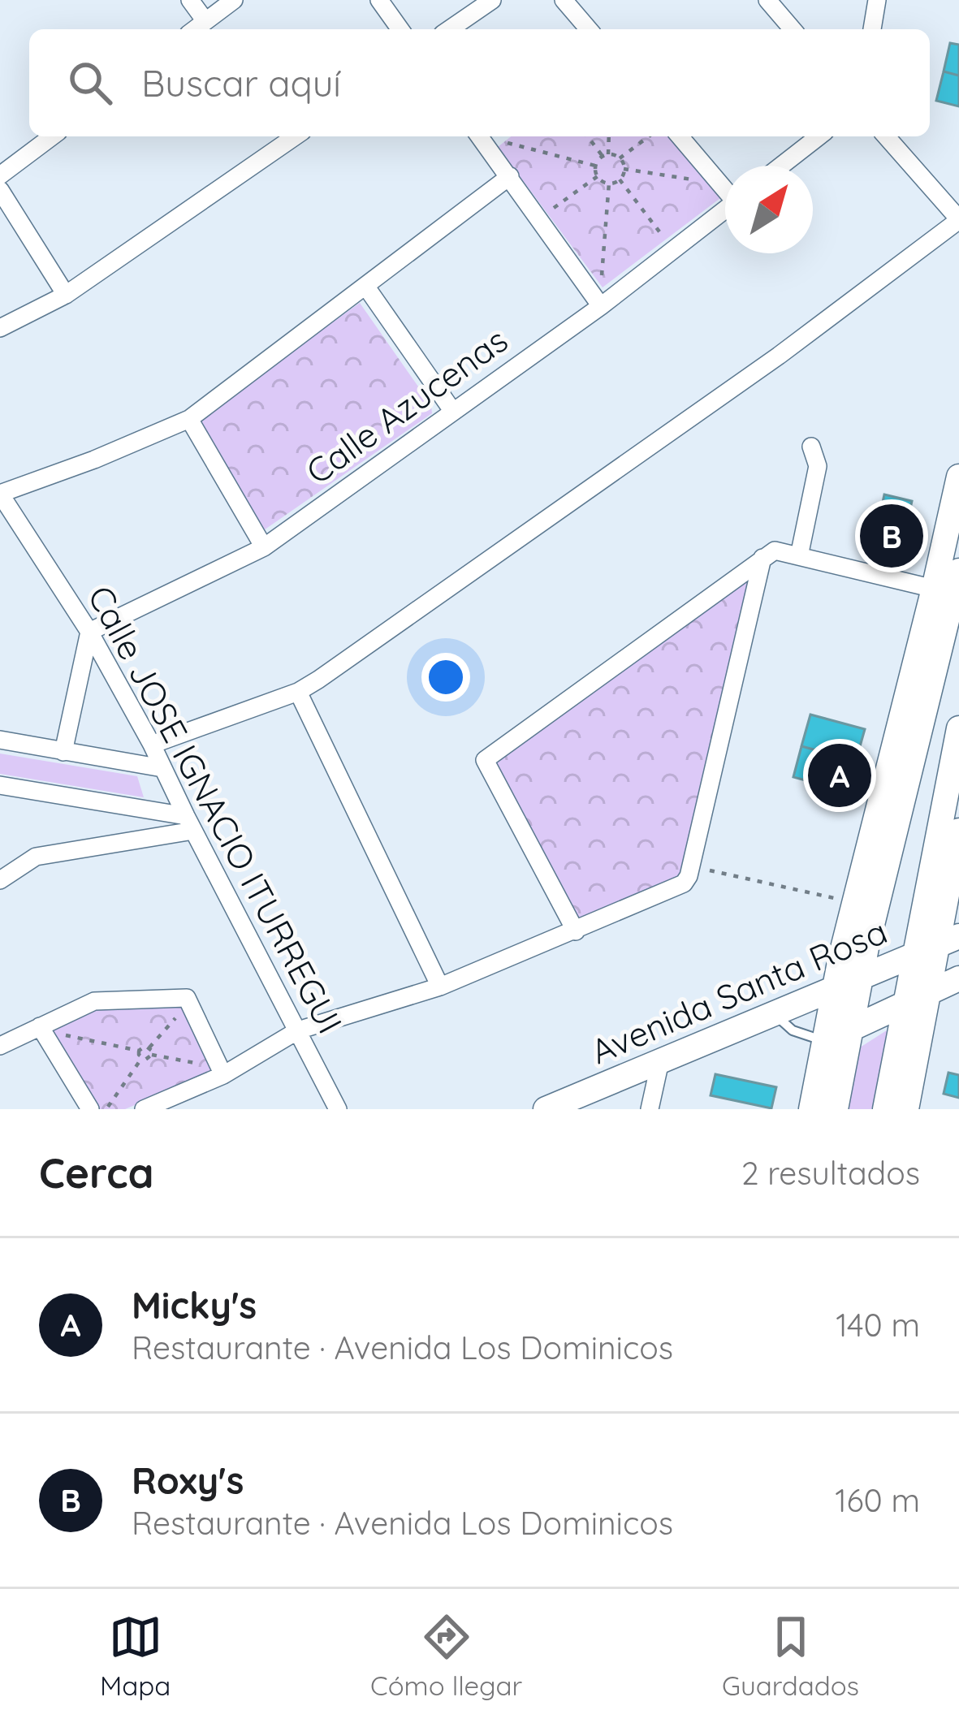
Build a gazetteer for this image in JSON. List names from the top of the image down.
{
  "streets": {
    "street": ["Calle Azucenas", "Calle JOSE IGNACIO ITURREGUI", "Avenida Santa Rosa"]
  },
  "crossings": [
    ["Calle Azucenas", "Calle JOSE IGNACIO ITURREGUI"]
  ],
  "north": "top right",
  "page": {
    "search": "Buscar aquí",
    "pins": ["B", "A"],
    "heading": ["Cerca", "2 resultados"],
    "list": [
      {
        "mark": "A",
        "name": "Micky's",
        "note": "Restaurante · Avenida Los Dominicos",
        "value": "140 m"
      },
      {
        "mark": "B",
        "name": "Roxy's",
        "note": "Restaurante · Avenida Los Dominicos",
        "value": "160 m"
      }
    ],
    "nav": ["Mapa", "Cómo llegar", "Guardados"]
  }
}
